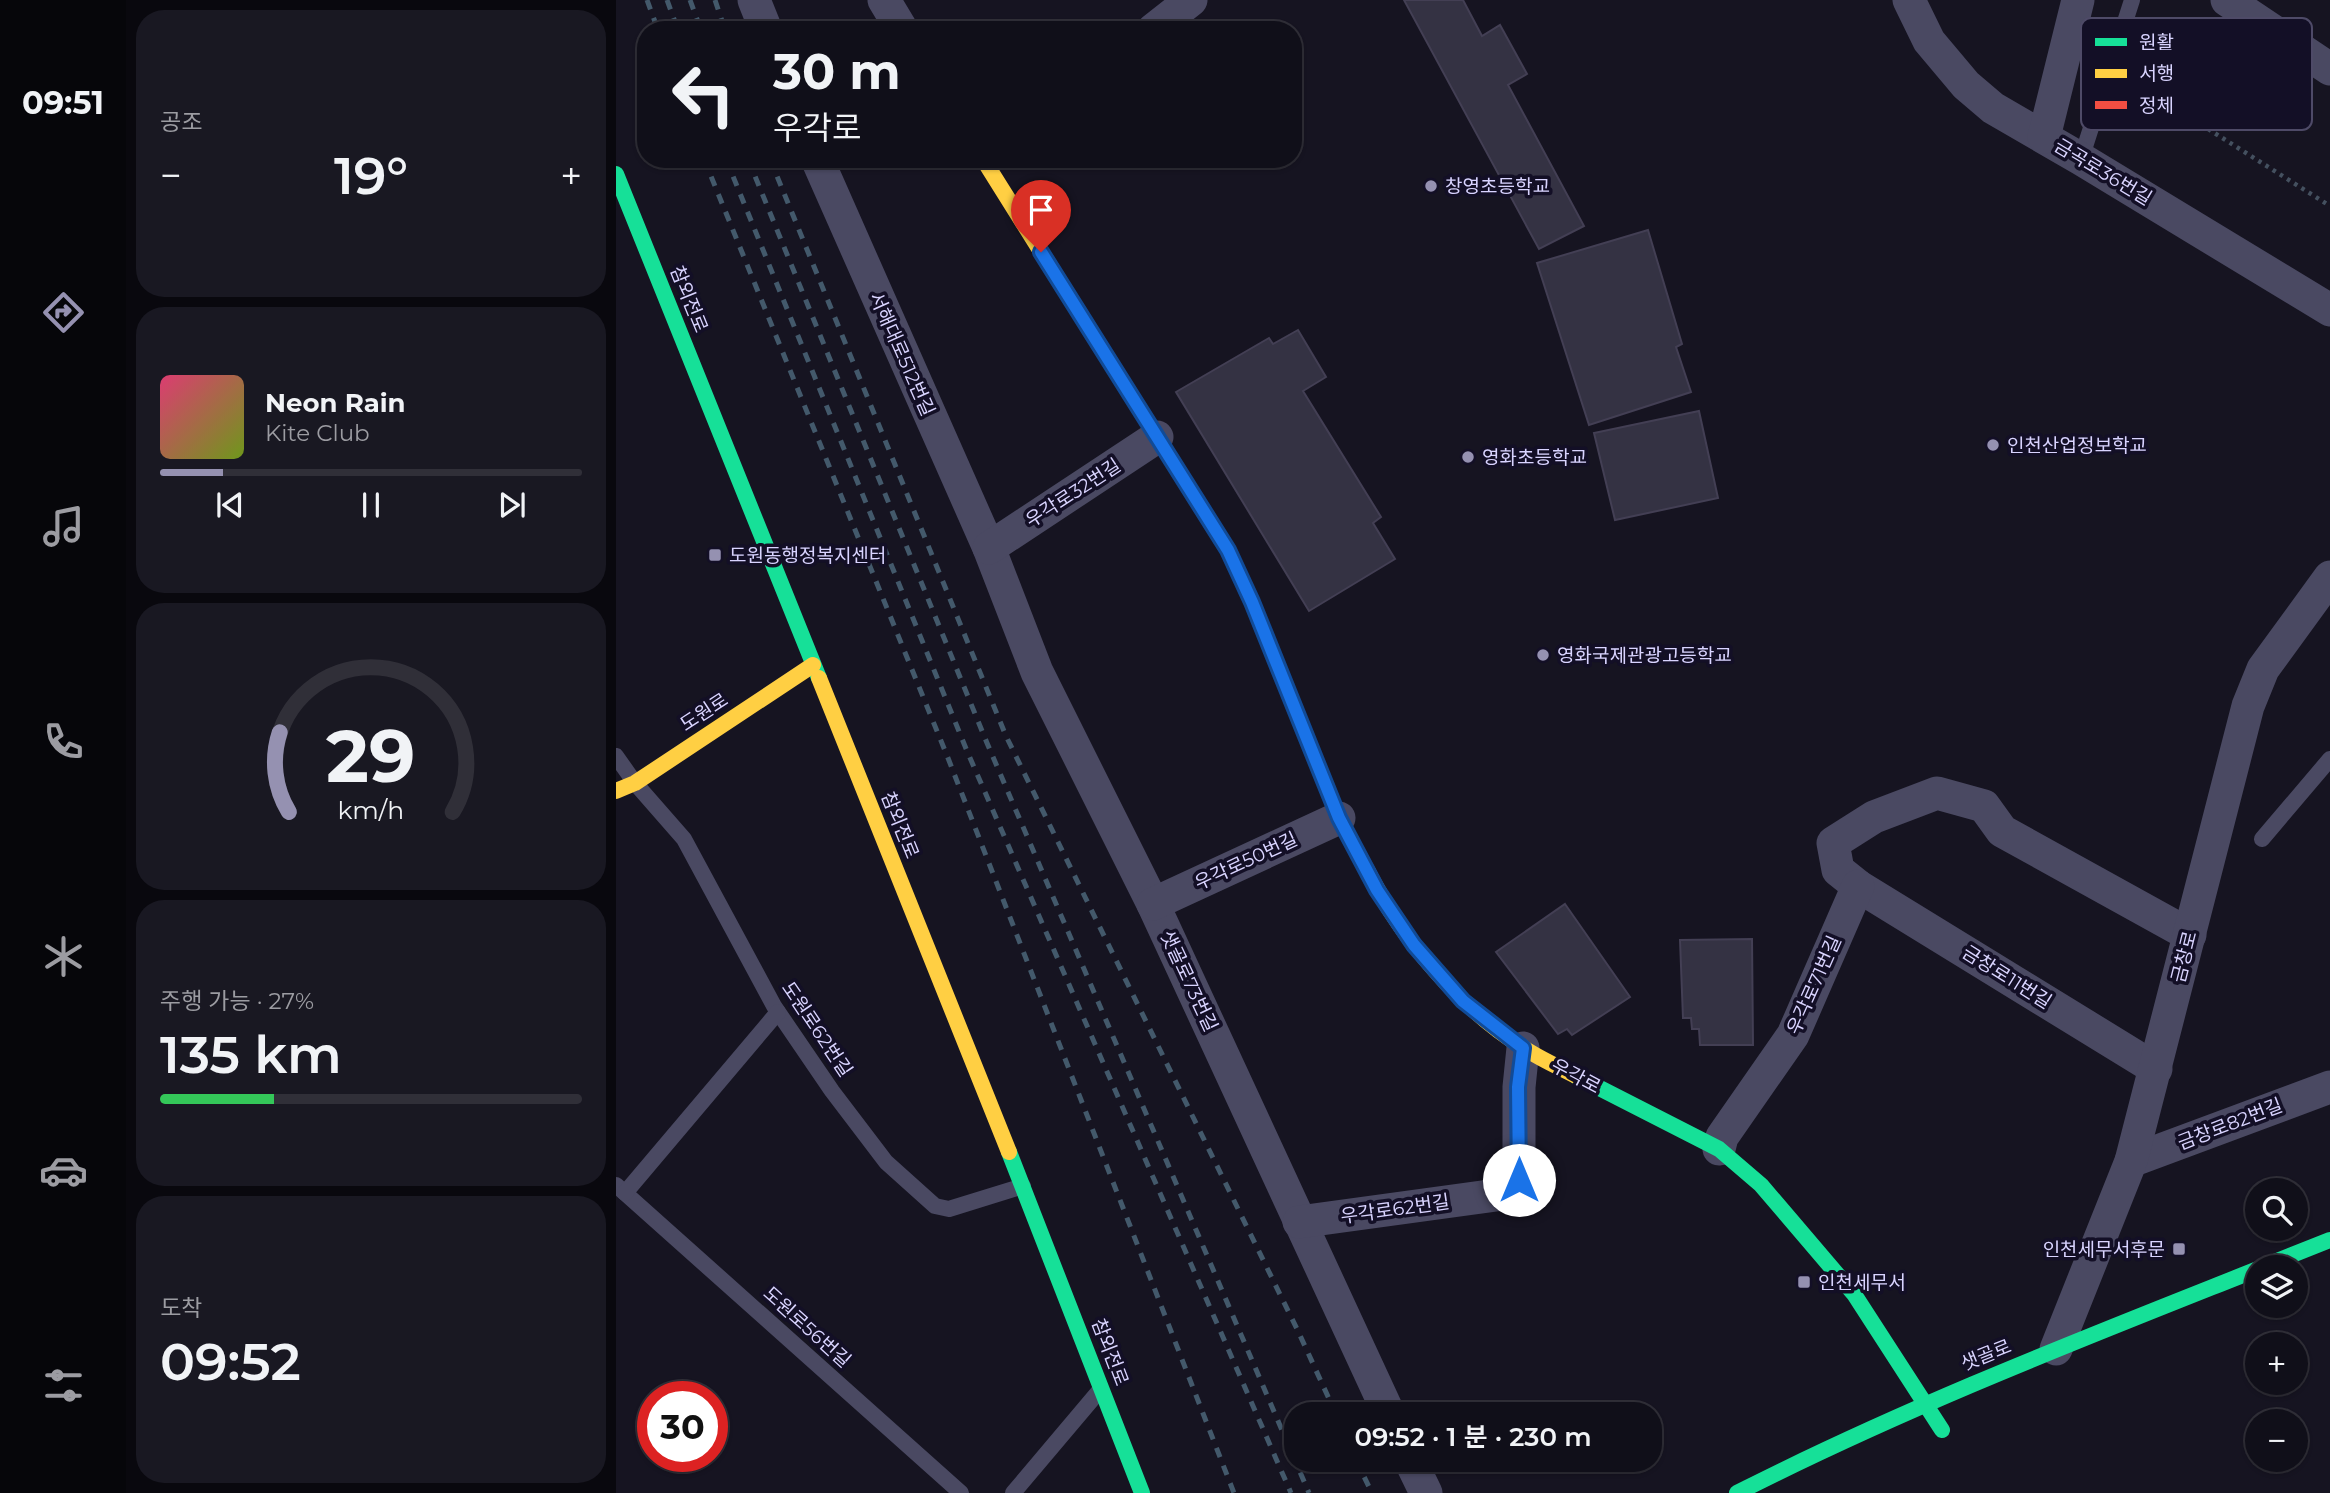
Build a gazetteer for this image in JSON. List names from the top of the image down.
{
  "streets": {
    "street": [
      "금곡로36번길",
      "참외전로",
      "서해대로512번길",
      "우각로32번길",
      "도원로",
      "우각로50번길",
      "금창로",
      "금창로11번길",
      "샛골로73번길",
      "우각로71번길",
      "우각로",
      "금창로82번길",
      "우각로62번길",
      "샛골로"
    ],
    "lane": ["도원로62번길", "도원로56번길"]
  },
  "crossings": [
    ["참외전로", "도원로"],
    ["참외전로", "도원로62번길"],
    ["서해대로512번길", "우각로32번길"],
    ["서해대로512번길", "샛골로73번길"],
    ["우각로32번길", "샛골로73번길"],
    ["우각로32번길", "우각로"],
    ["도원로", "도원로62번길"],
    ["우각로50번길", "샛골로73번길"],
    ["우각로50번길", "우각로"],
    ["금창로", "금창로11번길"],
    ["금창로", "금창로82번길"],
    ["금창로", "샛골로"],
    ["금창로11번길", "우각로71번길"],
    ["샛골로73번길", "우각로62번길"],
    ["우각로71번길", "우각로"],
    ["도원로62번길", "도원로56번길"],
    ["우각로", "우각로62번길"],
    ["우각로", "샛골로"]
  ],
  "places": {
    "other": [
      "창영초등학교",
      "인천산업정보학교",
      "영화초등학교",
      "영화국제관광고등학교"
    ],
    "transit": ["도원동행정복지센터", "인천세무서후문", "인천세무서"]
  },
  "legend": ["원활", "서행", "정체"],
  "page": {
    "tabs": "09:51",
    "tile": [
      "공조",
      ["주행 가능 · 27%", "135 km"],
      ["도착", "09:52"]
    ],
    "turn": ["30 m", "우각로"],
    "heat": ["−", "19°", "+"],
    "song": ["Neon Rain", "Kite Club"],
    "map_buttons": ["+", "−"],
    "limit": "30",
    "trip": "09:52 · 1 분 · 230 m",
    "gauge": ["29", "km/h"]
  }
}
